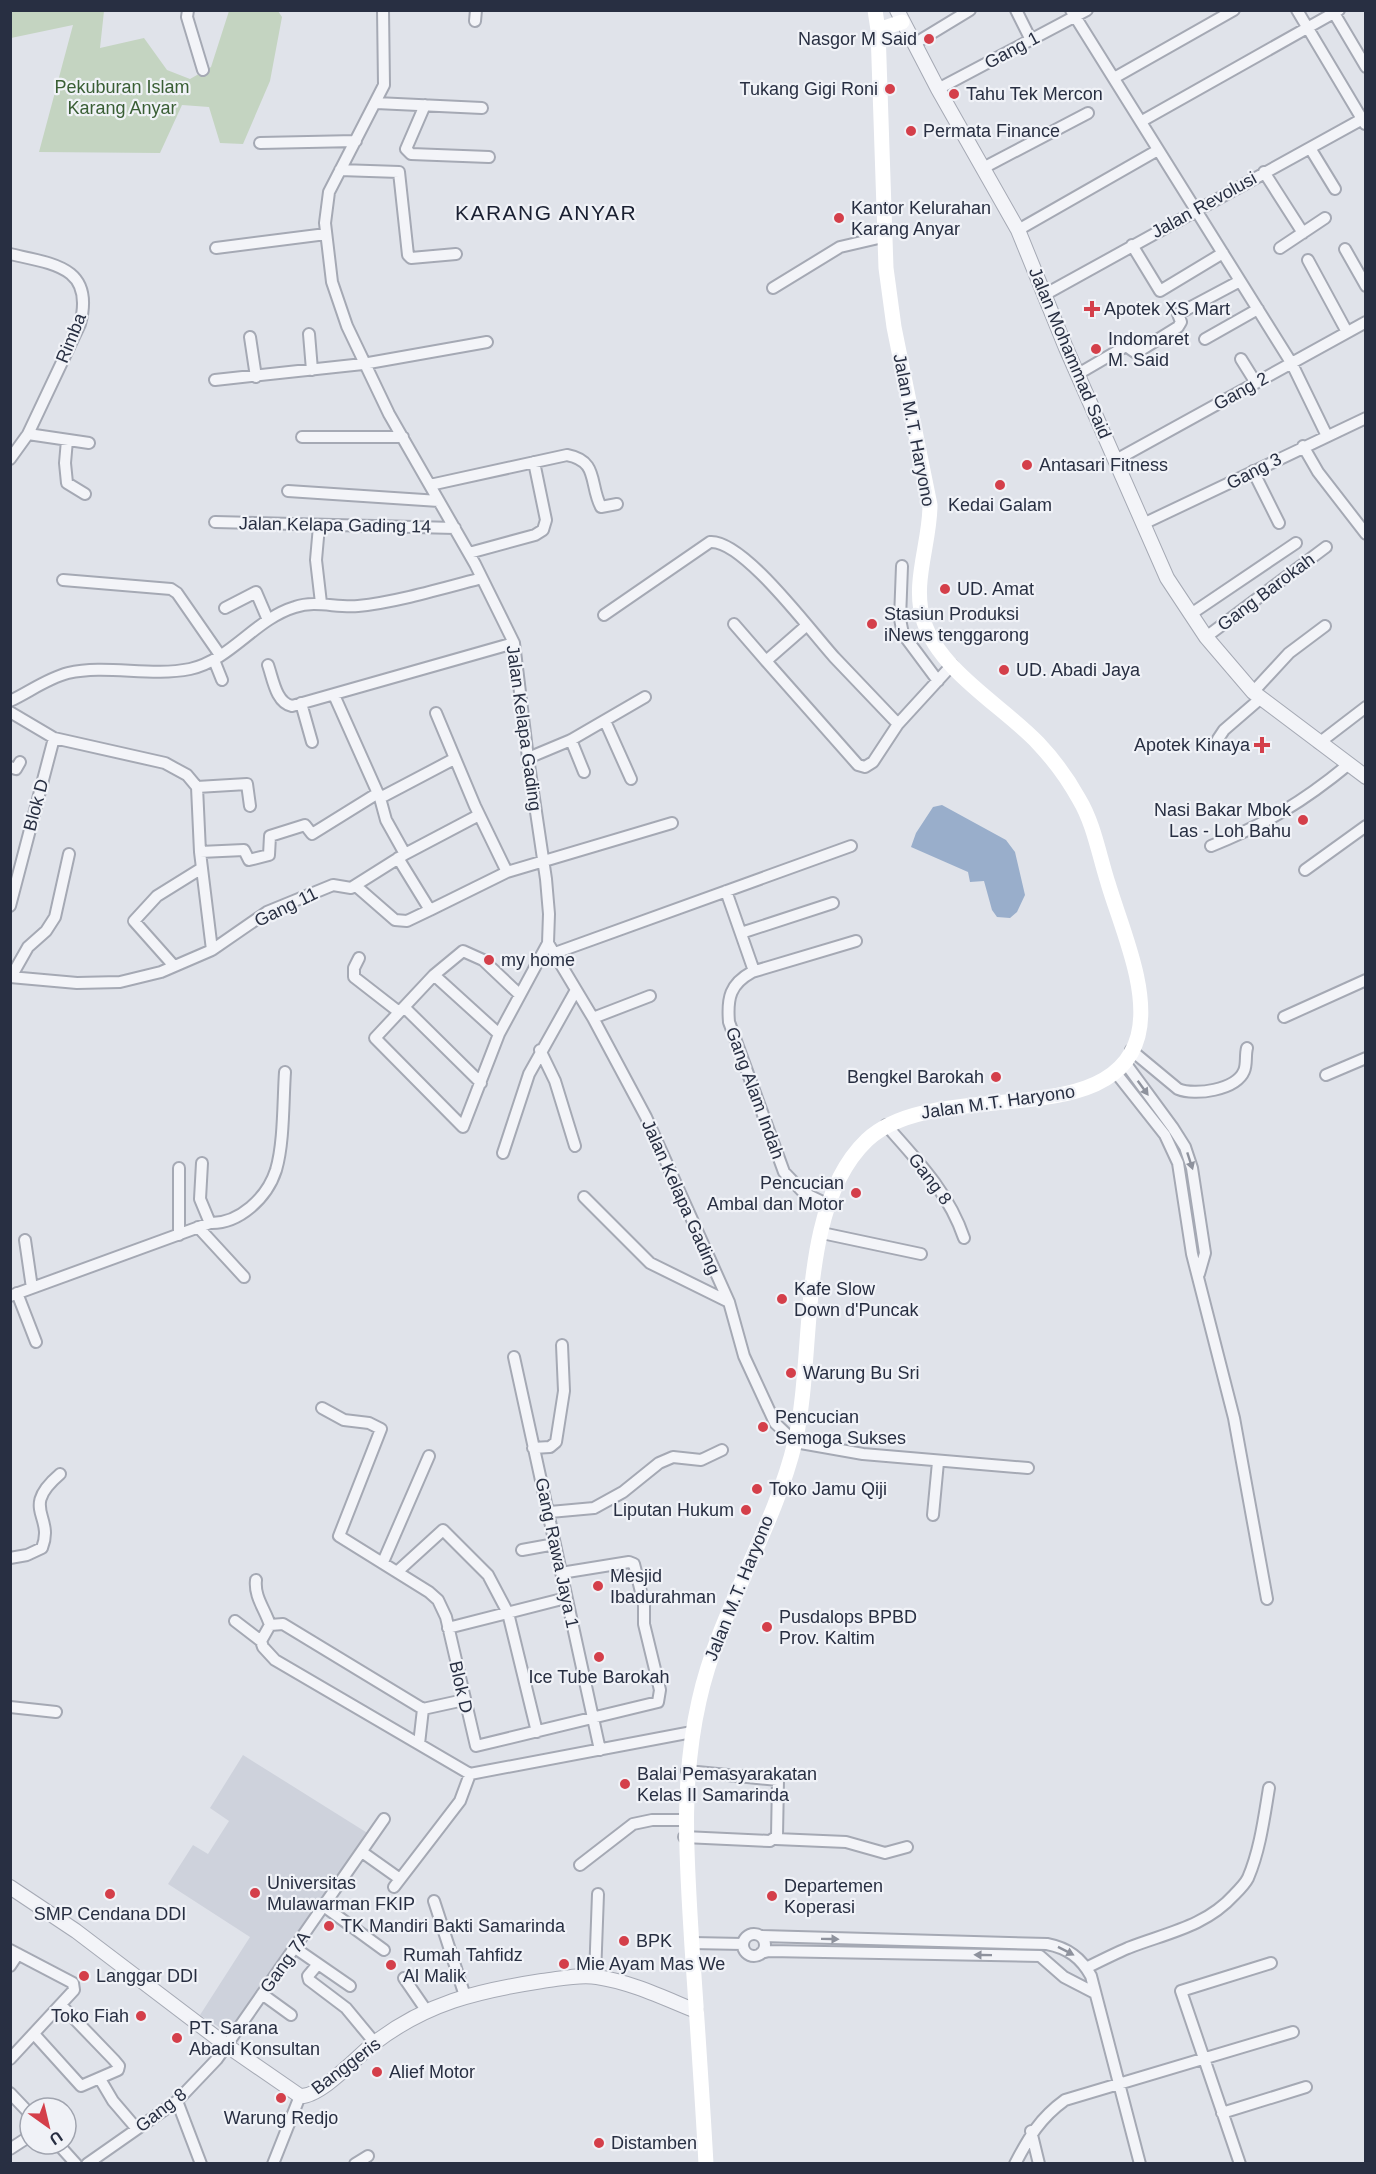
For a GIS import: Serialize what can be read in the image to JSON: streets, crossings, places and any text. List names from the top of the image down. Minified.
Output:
{"streets":{"main road":["Jalan M.T. Haryono"],"street":["Gang 1","Jalan Revolusi","Rimba","Jalan Mohammad Said","Gang 2","Gang 3","Jalan Kelapa Gading 14","Gang Barokah","Jalan Kelapa Gading","Blok D","Gang 11","Gang Alam Indah","Gang 8","Gang Rawa Jaya 1","Gang 7A","Banggeris"]},"crossings":[["Gang 1","Jalan Mohammad Said"],["Jalan Revolusi","Jalan Mohammad Said"],["Jalan Mohammad Said","Gang 2"],["Jalan Mohammad Said","Gang 3"],["Jalan Mohammad Said","Gang Barokah"],["Jalan M.T. Haryono","Jalan Kelapa Gading"],["Jalan M.T. Haryono","Gang Alam Indah"],["Jalan M.T. Haryono","Gang 8"],["Jalan M.T. Haryono","Banggeris"],["Jalan Kelapa Gading 14","Jalan Kelapa Gading"],["Gang 8","Gang 7A"],["Gang 8","Banggeris"],["Gang 7A","Banggeris"]],"districts":["KARANG ANYAR"],"parks":["Pekuburan Islam Karang Anyar"],"places":{"other":["Nasgor M Said","Tukang Gigi Roni","Tahu Tek Mercon","Permata Finance","Kantor Kelurahan Karang Anyar","Indomaret M. Said","Antasari Fitness","Kedai Galam","UD. Amat","Stasiun Produksi iNews tenggarong","UD. Abadi Jaya","Nasi Bakar Mbok Las - Loh Bahu","my home","Bengkel Barokah","Pencucian Ambal dan Motor","Kafe Slow Down d'Puncak","Warung Bu Sri","Pencucian Semoga Sukses","Toko Jamu Qiji","Liputan Hukum","Mesjid Ibadurahman","Pusdalops BPBD Prov. Kaltim","Ice Tube Barokah","Balai Pemasyarakatan Kelas II Samarinda","Universitas Mulawarman FKIP","SMP Cendana DDI","Departemen Koperasi","TK Mandiri Bakti Samarinda","BPK","Mie Ayam Mas We","Rumah Tahfidz Al Malik","Langgar DDI","Toko Fiah","PT. Sarana Abadi Konsultan","Alief Motor","Warung Redjo","Distamben"],"health":["Apotek XS Mart","Apotek Kinaya"]},"north":"bottom right"}
